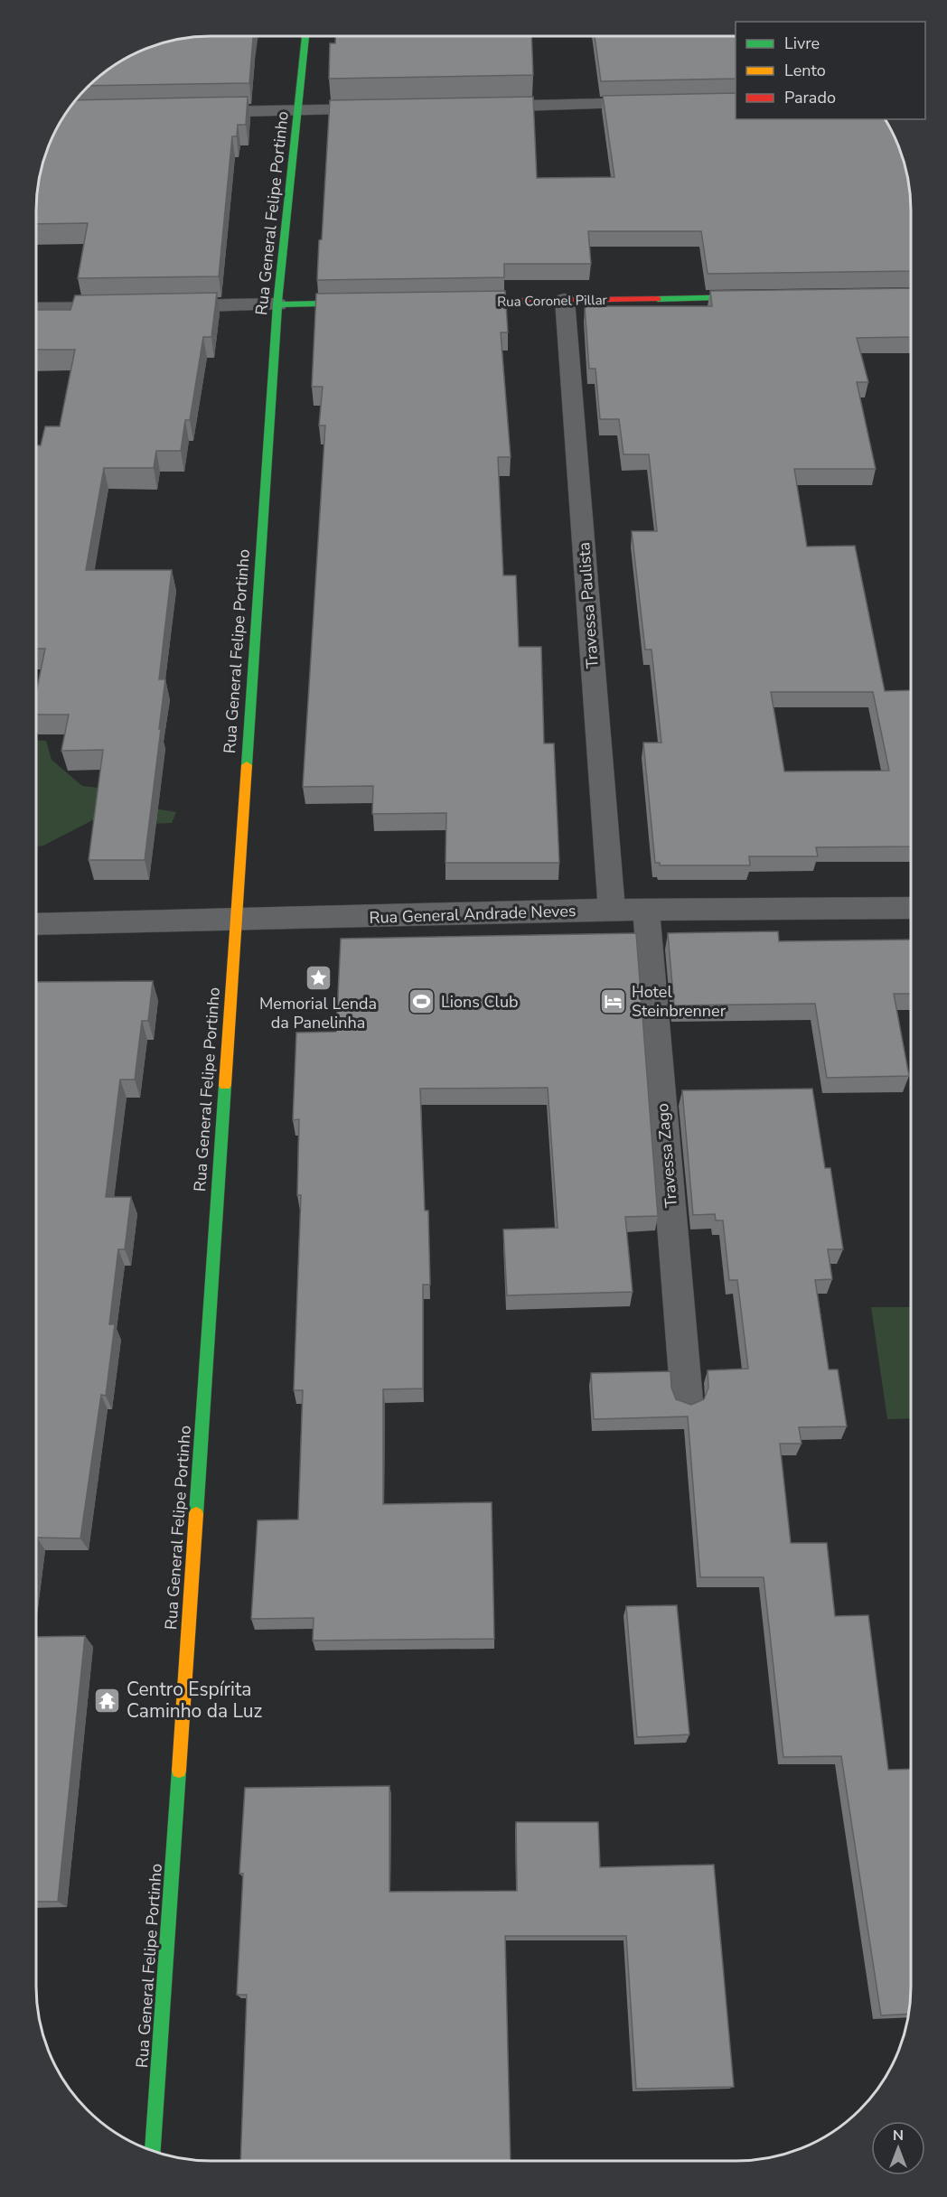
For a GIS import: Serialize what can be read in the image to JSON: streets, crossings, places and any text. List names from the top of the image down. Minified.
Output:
{"streets":{"street":["Rua General Felipe Portinho","Rua Coronel Pillar","Travessa Paulista","Rua General Andrade Neves","Travessa Zago"]},"crossings":[["Rua General Felipe Portinho","Rua General Andrade Neves"],["Rua Coronel Pillar","Travessa Paulista"],["Travessa Paulista","Rua General Andrade Neves"],["Rua General Andrade Neves","Travessa Zago"]],"places":{"place":["Memorial Lenda da Panelinha"],"hotel":["Hotel Steinbrenner"],"sports":["Lions Club"],"temple":["Centro Espírita Caminho da Luz"]},"legend":["Livre","Lento","Parado"],"north":"top"}
